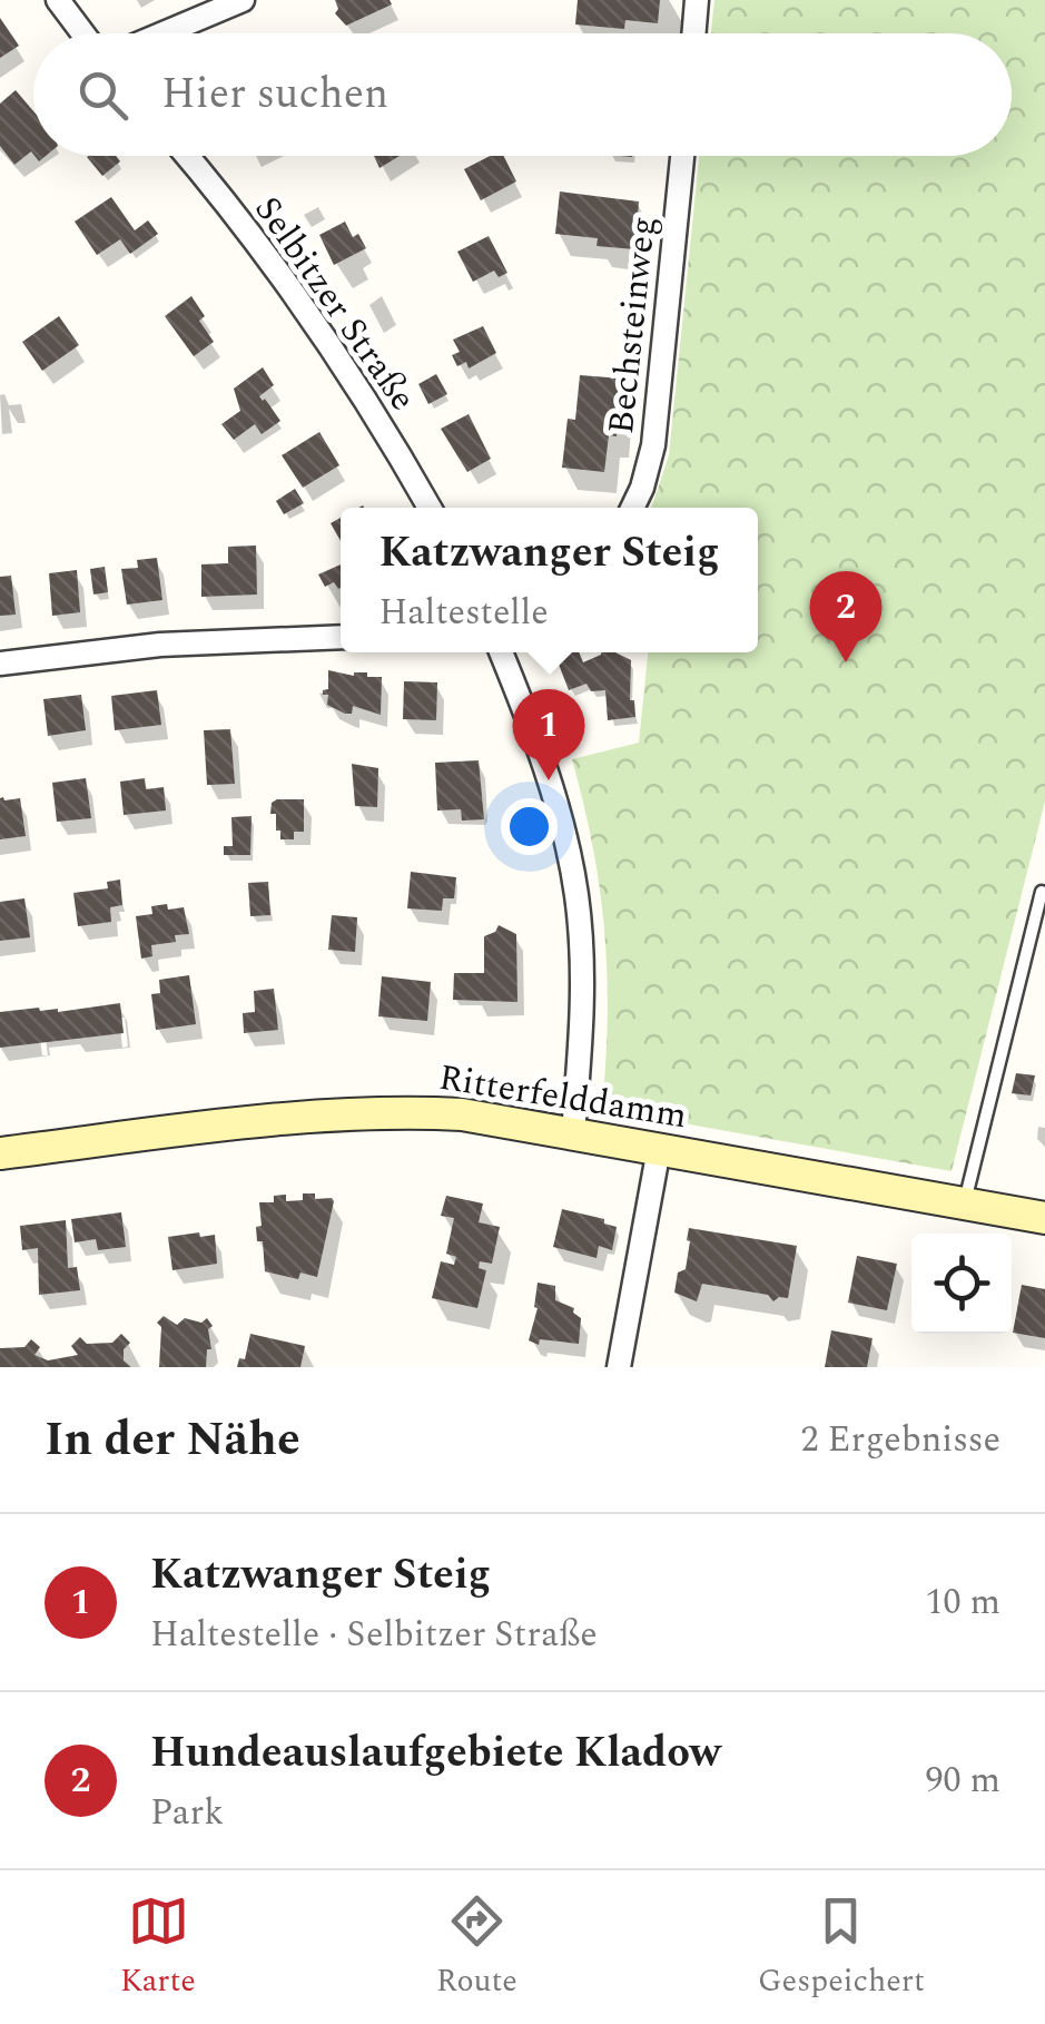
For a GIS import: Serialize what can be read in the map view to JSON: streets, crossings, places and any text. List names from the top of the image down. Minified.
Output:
{"streets":{"main road":["Ritterfelddamm"],"street":["Selbitzer Straße","Bechsteinweg"]},"page":{"search":"Hier suchen","popup":["Katzwanger Steig","Haltestelle"],"pins":["2","1"],"heading":["In der Nähe","2 Ergebnisse"],"list":[{"mark":"1","name":"Katzwanger Steig","note":"Haltestelle · Selbitzer Straße","value":"10 m"},{"mark":"2","name":"Hundeauslaufgebiete Kladow","note":"Park","value":"90 m"}],"nav":["Karte","Route","Gespeichert"]}}
